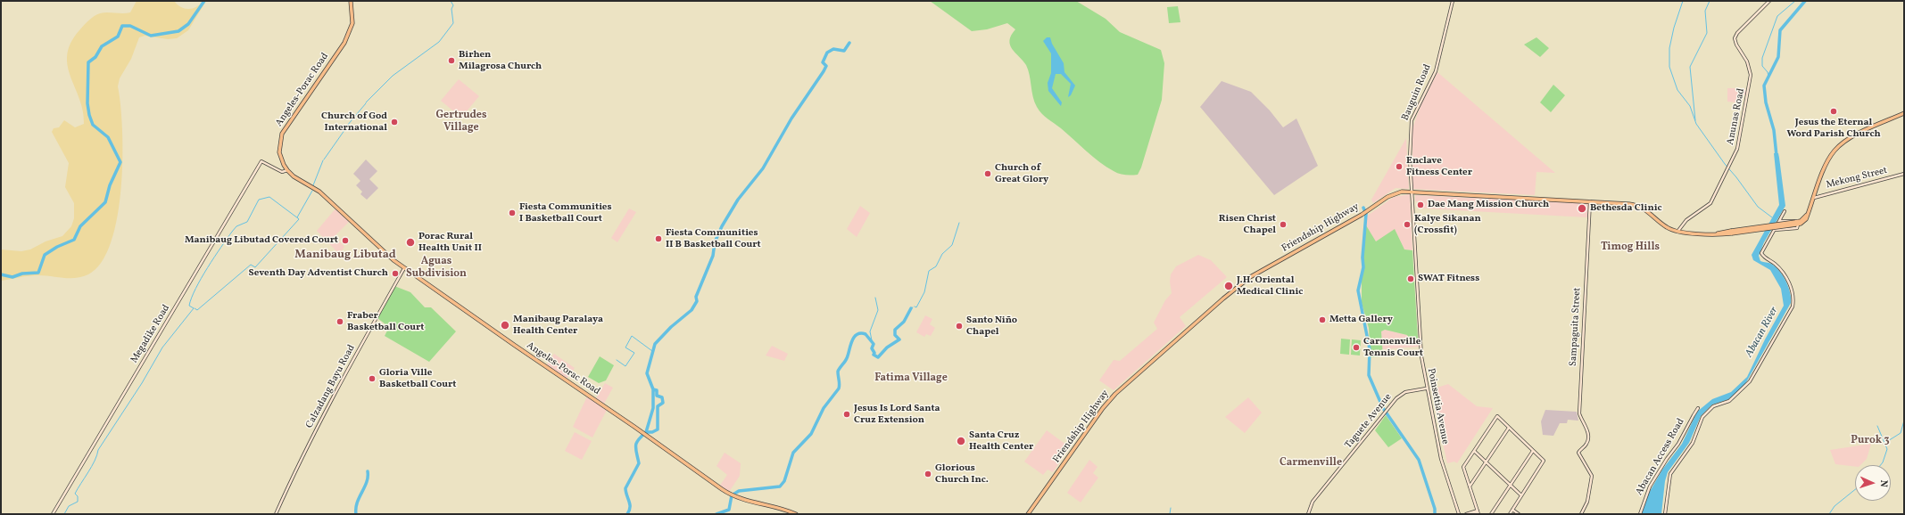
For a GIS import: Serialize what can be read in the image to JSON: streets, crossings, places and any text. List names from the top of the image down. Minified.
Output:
{"streets":{"main road":["Angeles-Porac Road","Friendship Highway"],"street":["Bauguin Road","Anunas Road","Mekong Street","Sampaguita Street","Megadike Road","Calzadang Bayu Road","Poinsettia Avenue","Taguete Avenue","Abacan Access Road"]},"crossings":[["Angeles-Porac Road","Megadike Road"],["Angeles-Porac Road","Calzadang Bayu Road"],["Bauguin Road","Friendship Highway"],["Bauguin Road","Poinsettia Avenue"],["Anunas Road","Friendship Highway"],["Friendship Highway","Sampaguita Street"],["Friendship Highway","Poinsettia Avenue"],["Poinsettia Avenue","Taguete Avenue"]],"districts":["Gertrudes Village","Timog Hills","Manibaug Libutad","Aguas Subdivision","Fatima Village","Purok 3","Carmenville"],"water":["Abacan River"],"places":["Birhen Milagrosa Church","Jesus the Eternal Word Parish Church","Church of God International","Enclave Fitness Center","Church of Great Glory","Dae Mang Mission Church","Bethesda Clinic","Fiesta Communities I Basketball Court","Risen Christ Chapel","Kalye Sikanan (Crossfit)","Fiesta Communities II B Basketball Court","Manibaug Libutad Covered Court","Porac Rural Health Unit II","Seventh Day Adventist Church","SWAT Fitness","J.H. Oriental Medical Clinic","Metta Gallery","Fraber Basketball Court","Manibaug Paralaya Health Center","Santo Niño Chapel","Carmenville Tennis Court","Gloria Ville Basketball Court","Jesus Is Lord Santa Cruz Extension","Santa Cruz Health Center","Glorious Church Inc."],"north":"right"}
